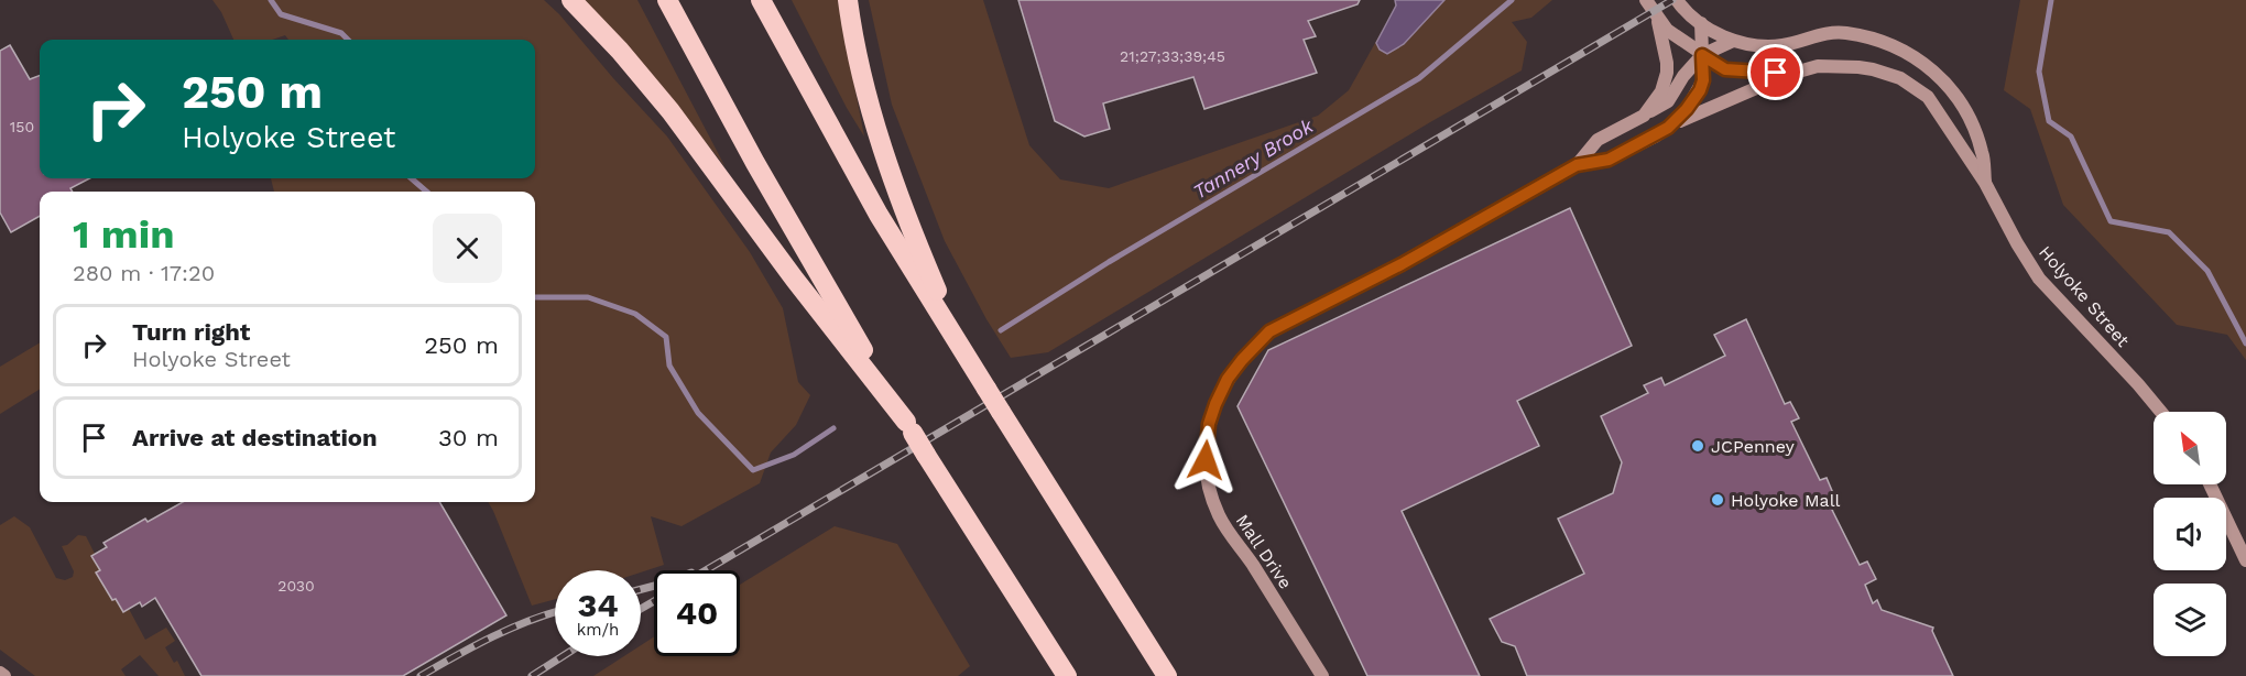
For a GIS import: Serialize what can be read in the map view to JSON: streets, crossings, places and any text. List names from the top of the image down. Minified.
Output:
{"streets":{"street":["Holyoke Street","Mall Drive"]},"crossings":[["Holyoke Street","Mall Drive"]],"water":["Tannery Brook"],"places":["JCPenney","Holyoke Mall"],"house_numbers":["21;27;33;39;45","150","2030"],"north":"top left","page":{"turn":["250 m","Holyoke Street"],"heading":["1 min","280 m · 17:20"],"list":[{"name":"Turn right","note":"Holyoke Street","value":"250 m"},{"name":"Arrive at destination","value":"30 m"}],"speed":"34 km/h","limit":"40"}}
